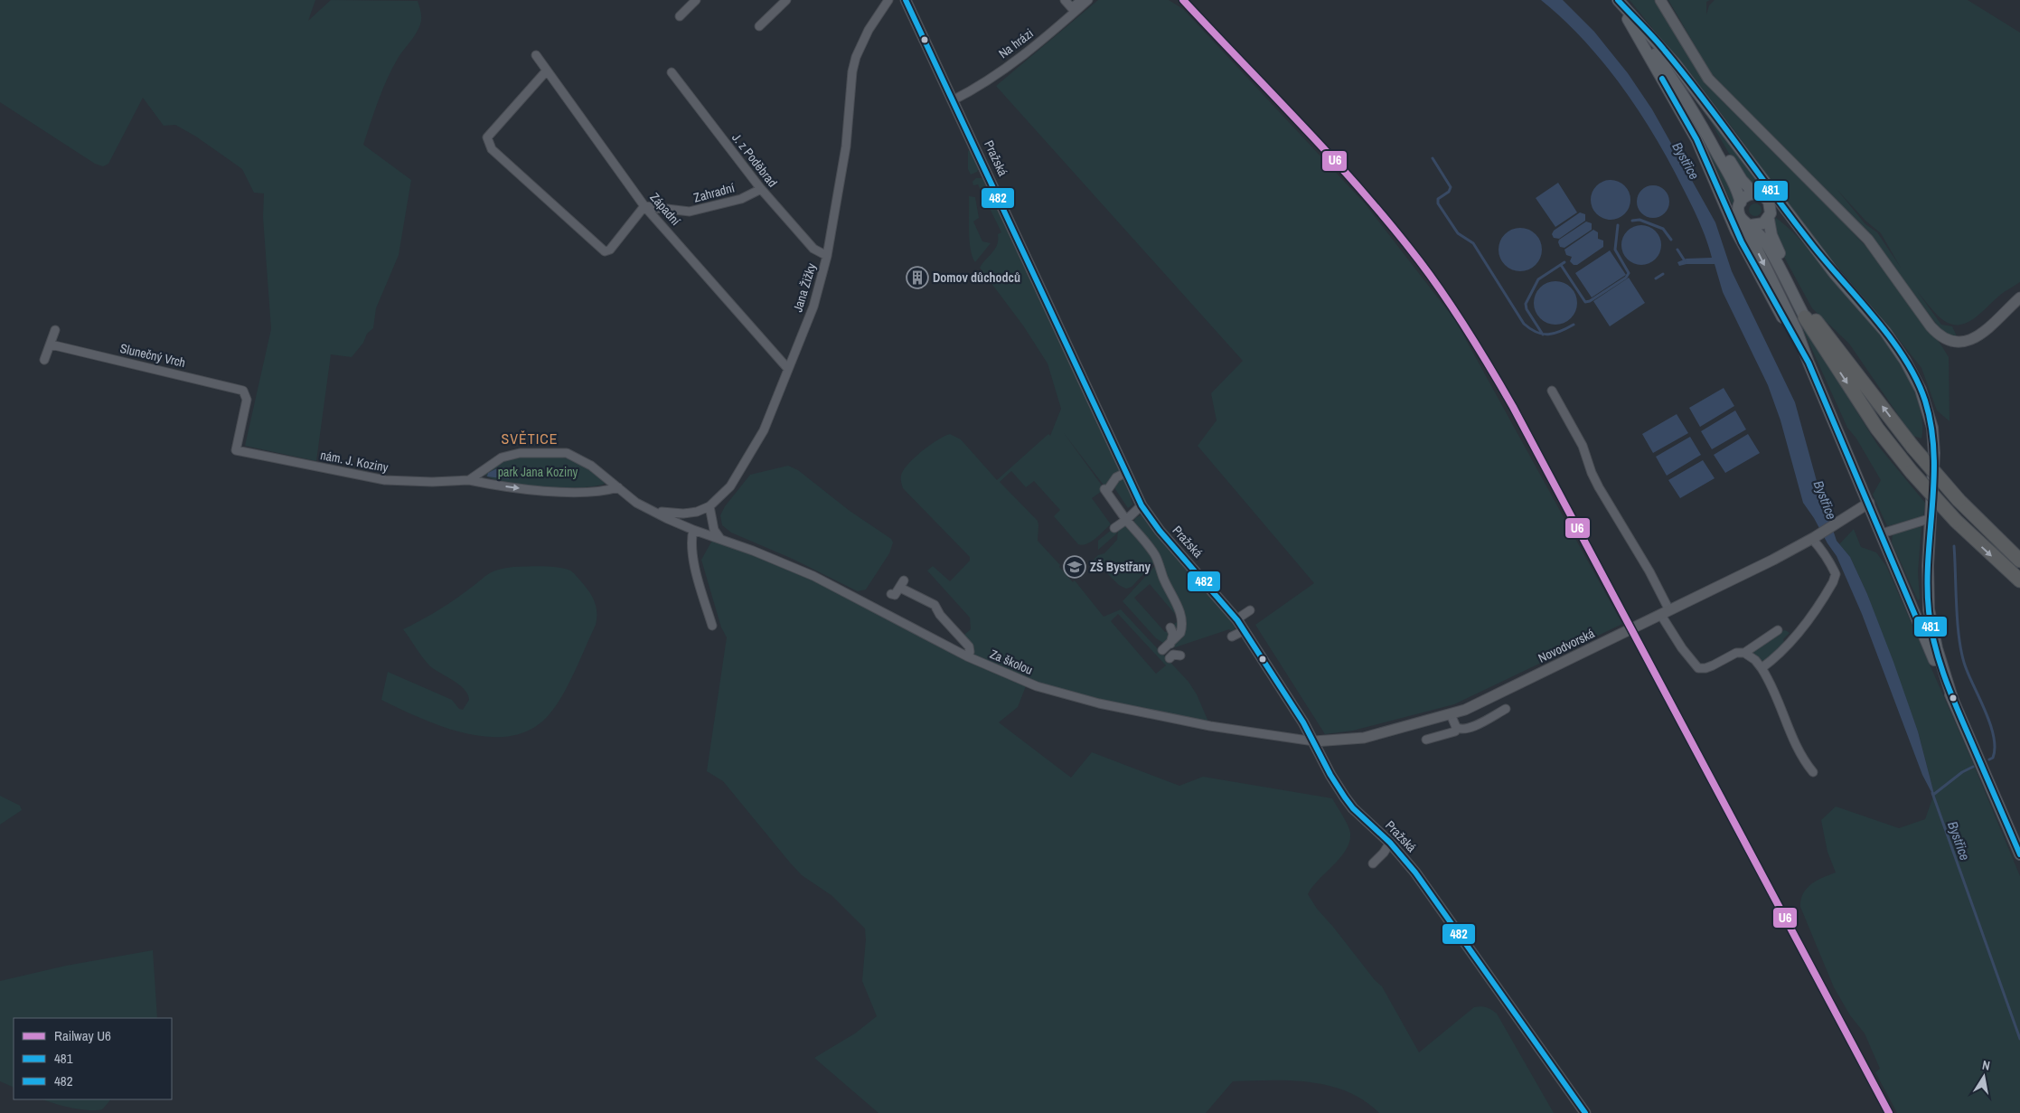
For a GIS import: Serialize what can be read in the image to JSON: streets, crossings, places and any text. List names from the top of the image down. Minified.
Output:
{"streets":{"street":["Na hrázi","Pražská","J. z Poděbrad","Zahradní","Západní","Jana Žižky","Slunečný Vrch","nám. J. Koziny","Novodvorská","Za školou"]},"crossings":[["Na hrázi","Pražská"],["Pražská","Novodvorská"],["Pražská","Za školou"],["J. z Poděbrad","Zahradní"],["J. z Poděbrad","Jana Žižky"],["Zahradní","Západní"],["Západní","Jana Žižky"],["Jana Žižky","Za školou"],["Slunečný Vrch","nám. J. Koziny"],["Novodvorská","Za školou"]],"one_way":["nám. J. Koziny"],"districts":["SVĚTICE"],"water":["Bystřice"],"parks":["park Jana Koziny"],"places":{"building":["Domov důchodců"],"school or university":["ZŠ Bystřany"]},"lines":["rail line U6","transit line 481","transit line 482"],"legend":["Railway U6","481","482"],"north":"top"}
